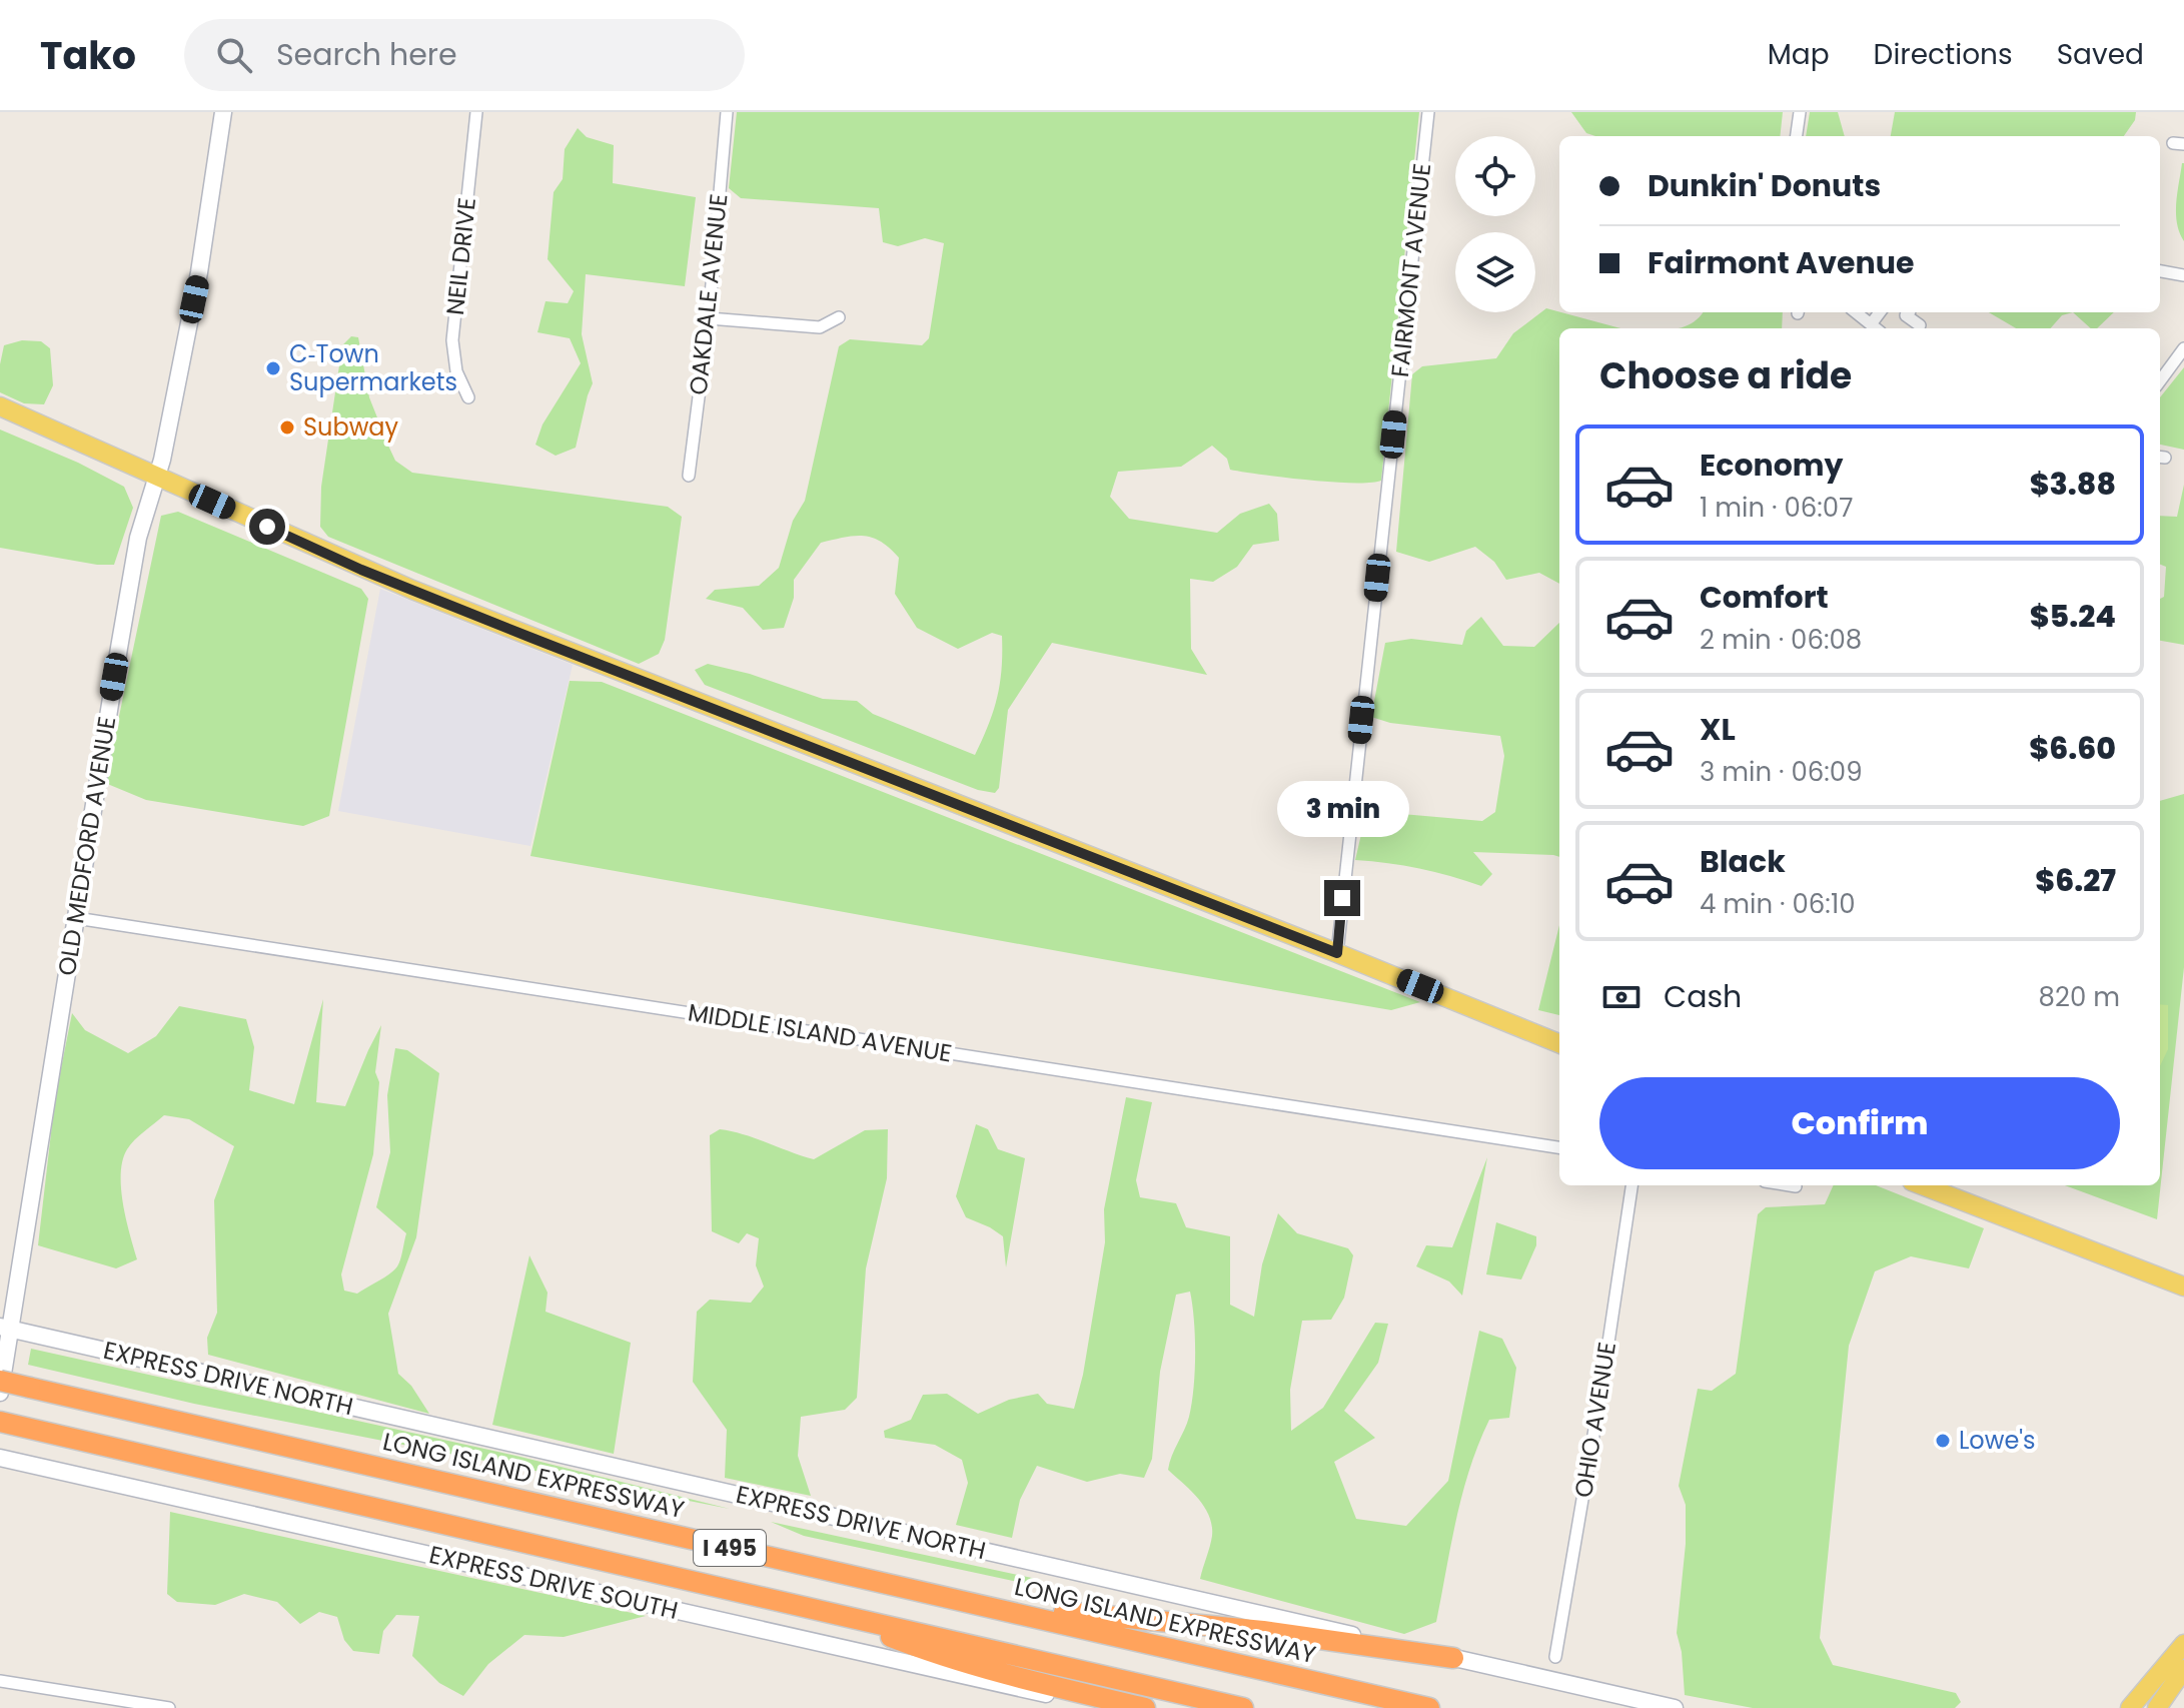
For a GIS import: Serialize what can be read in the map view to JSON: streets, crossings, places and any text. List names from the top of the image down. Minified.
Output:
{"streets":{"highway":["LONG ISLAND EXPRESSWAY","I 495"],"main road":["OLD MEDFORD AVENUE","EXPRESS DRIVE NORTH","EXPRESS DRIVE SOUTH"],"street":["NEIL DRIVE","FAIRMONT AVENUE","OAKDALE AVENUE","MIDDLE ISLAND AVENUE","OHIO AVENUE"]},"crossings":[["OLD MEDFORD AVENUE","MIDDLE ISLAND AVENUE"],["OLD MEDFORD AVENUE","EXPRESS DRIVE NORTH"]],"places":["C‑Town Supermarkets","Subway","Lowe's"],"page":{"header":"Tako","search":"Search here","nav":["Map","Directions","Saved"],"banner":["Dunkin' Donuts","Fairmont Avenue"],"heading":"Choose a ride","list":[{"name":"Economy","note":"1 min · 06:07","value":"$3.88"},{"name":"Comfort","note":"2 min · 06:08","value":"$5.24"},{"name":"XL","note":"3 min · 06:09","value":"$6.60"},{"name":"Black","note":"4 min · 06:10","value":"$6.27"}],"bubble":"3 min","pay":["Cash","820 m"],"buttons":"Confirm"}}
